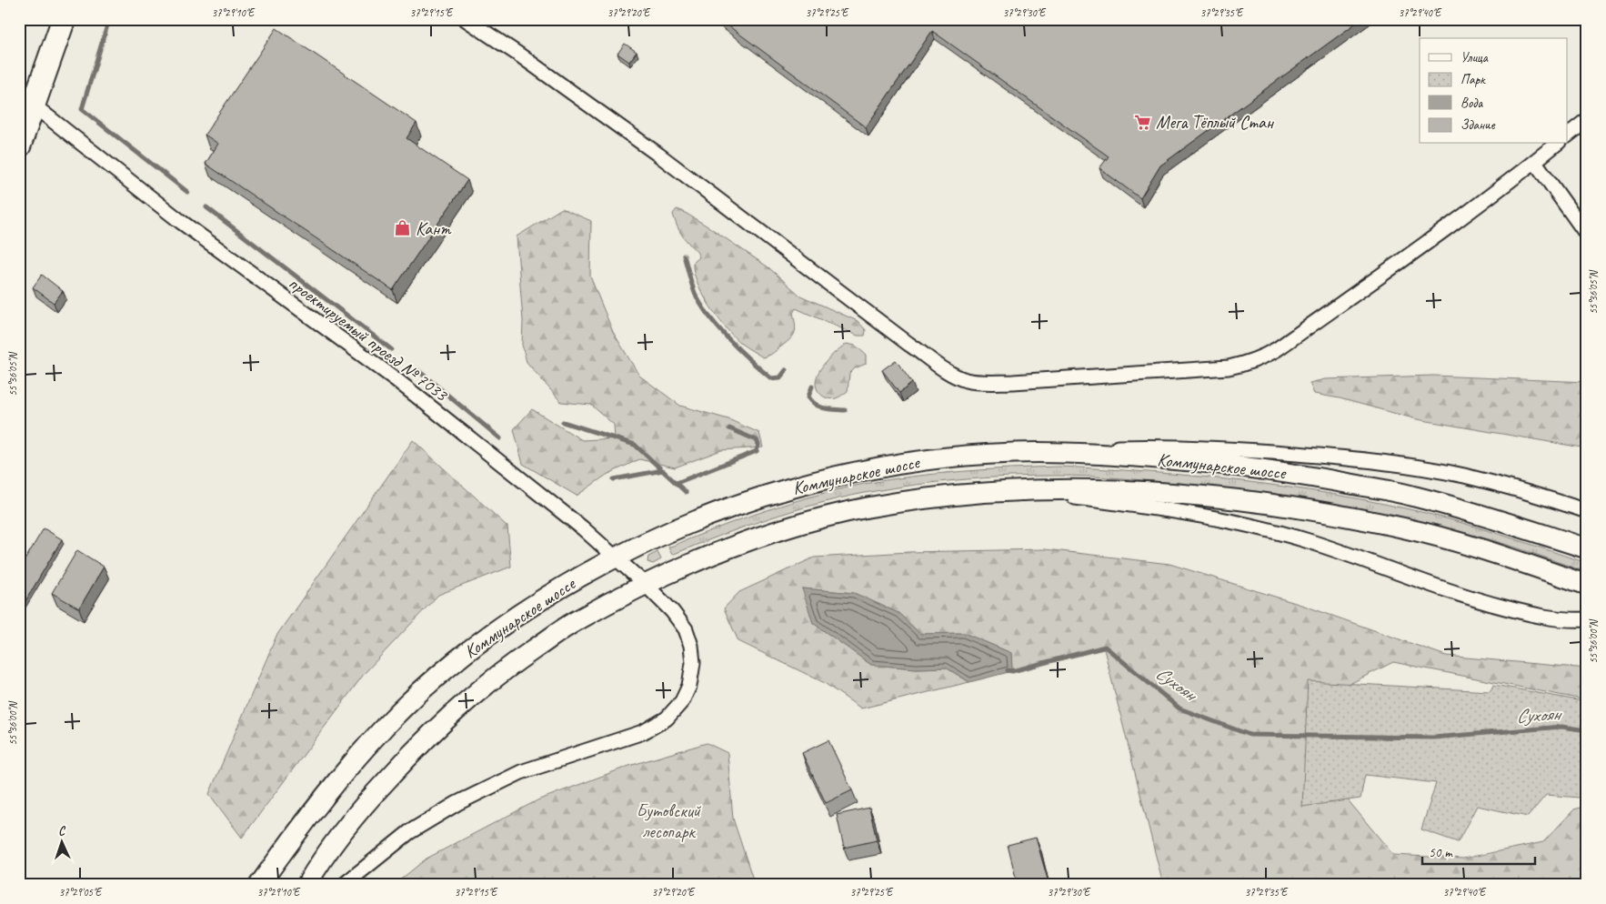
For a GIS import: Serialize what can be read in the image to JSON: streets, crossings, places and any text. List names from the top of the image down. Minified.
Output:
{"streets":{"main road":["Коммунарское шоссе"],"street":["проектируемый проезд № 7033"]},"crossings":[["проектируемый проезд № 7033","Коммунарское шоссе"]],"water":["Сухоян"],"parks":["Бутовский лесопарк"],"places":{"supermarket":["Мега Тёплый Cтан"],"shop":["Кант"]},"legend":["Улица","Парк","Вода","Здание"],"scale_bar":"50 m","north":"top","coordinates":["37°29'10\"E","37°29'15\"E","37°29'20\"E","37°29'25\"E","37°29'30\"E","37°29'35\"E","37°29'40\"E","55°36'05\"N","55°36'00\"N","37°29'05\"E"]}
